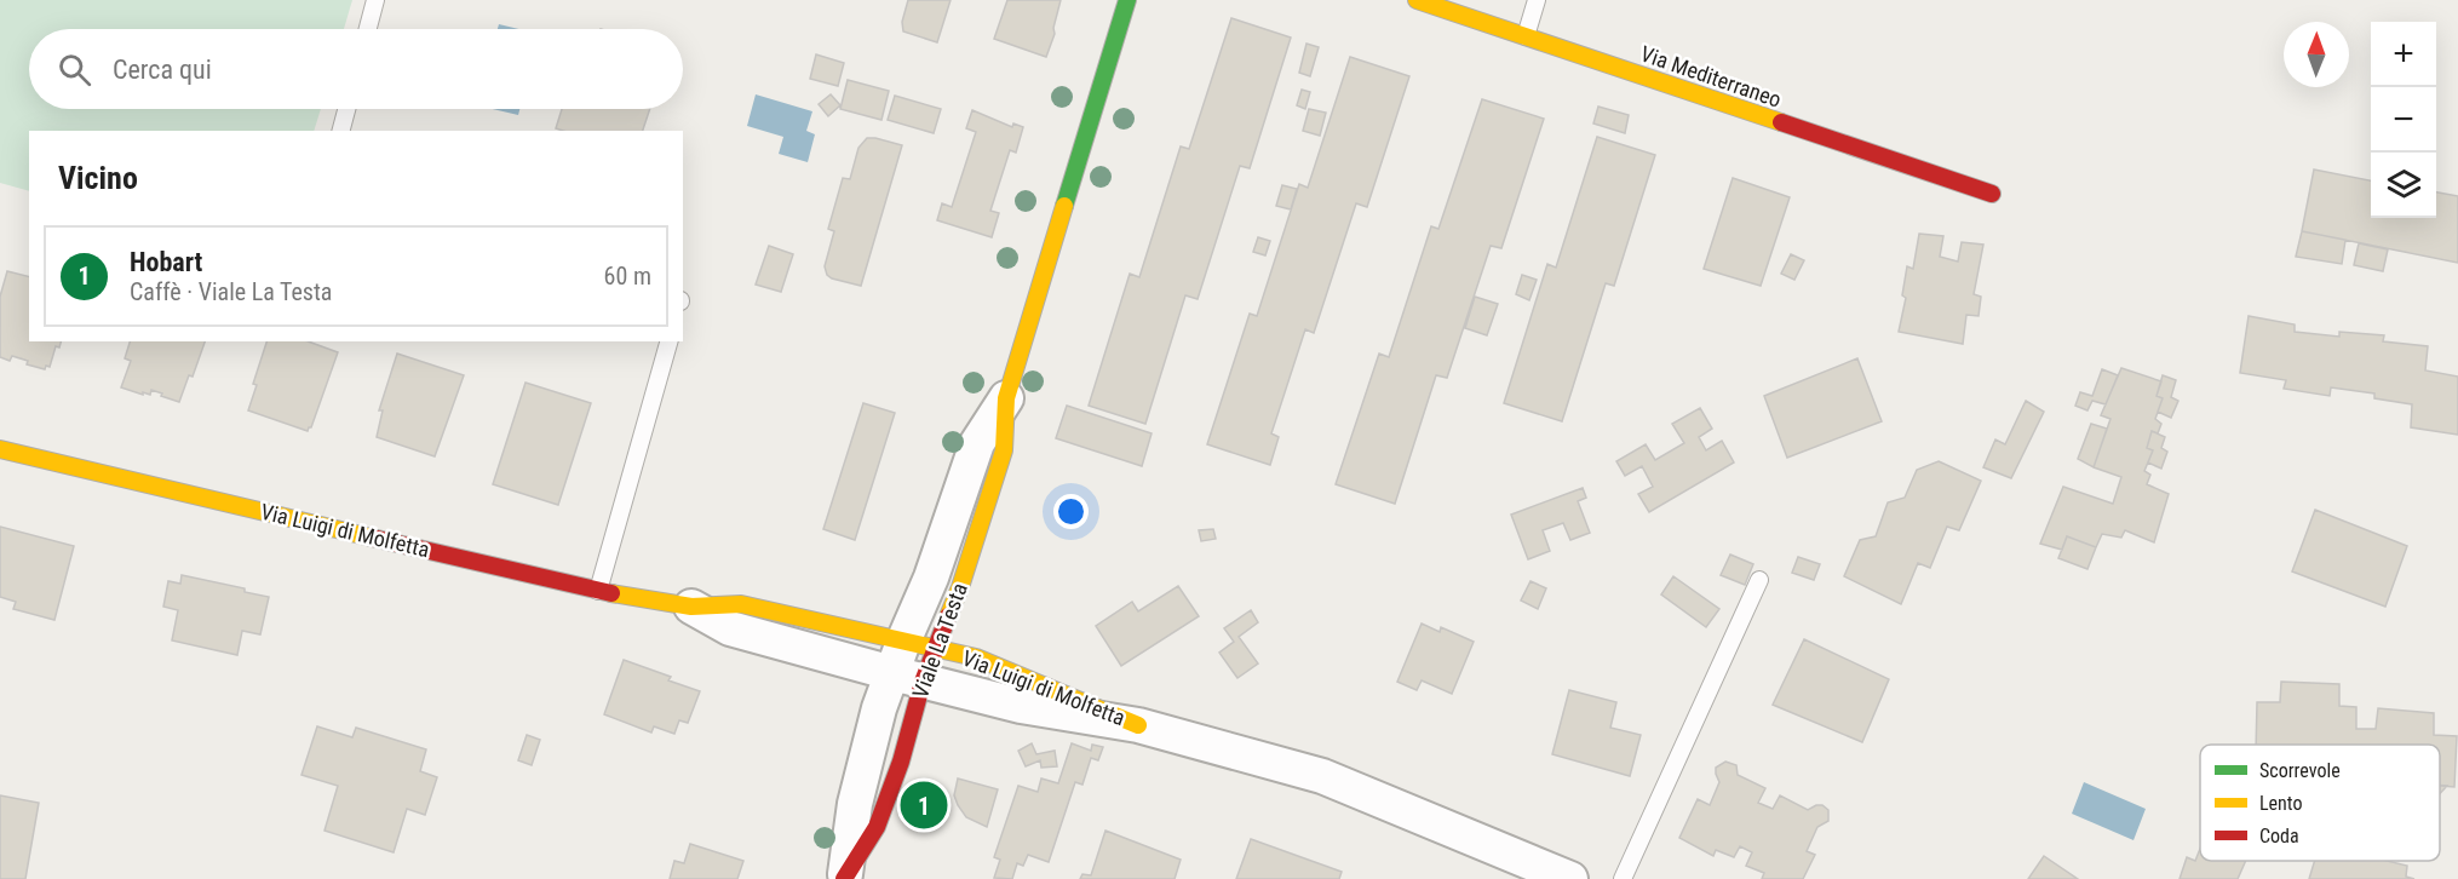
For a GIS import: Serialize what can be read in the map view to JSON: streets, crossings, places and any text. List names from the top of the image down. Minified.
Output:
{"streets":{"street":["Via Mediterraneo","Via Luigi di Molfetta","Viale La Testa"]},"crossings":[["Via Luigi di Molfetta","Viale La Testa"]],"legend":["Scorrevole","Lento","Coda"],"north":"top","page":{"map_buttons":["+","−"],"search":"Cerca qui","heading":"Vicino","list":[{"mark":"1","name":"Hobart","note":"Caffè · Viale La Testa","value":"60 m"}],"pins":"1"}}
